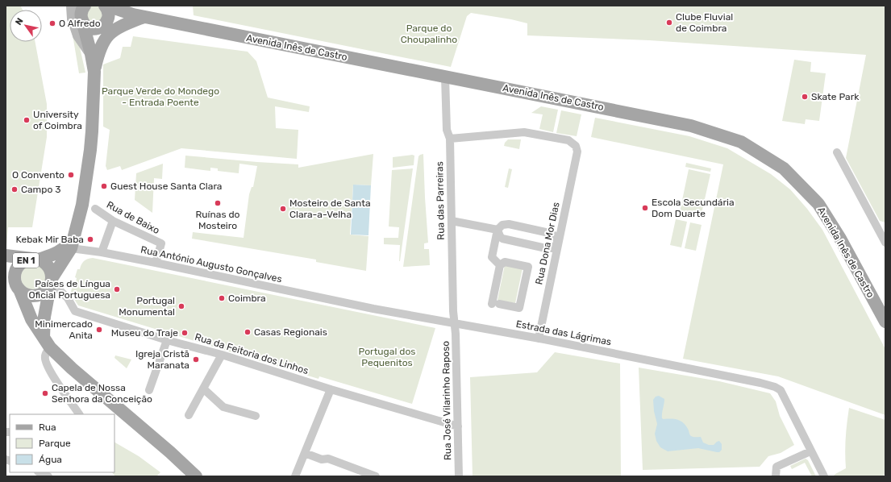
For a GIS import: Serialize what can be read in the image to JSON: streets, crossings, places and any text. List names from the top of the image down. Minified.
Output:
{"streets":{"main road":["Avenida Inês de Castro","EN 1"],"street":["Rua das Parreiras","Rua de Baixo","Rua Dona Mor Dias","Rua António Augusto Gonçalves","Estrada das Lágrimas","Rua da Feitoria dos Linhos","Rua José Vilarinho Raposo"]},"crossings":[["Avenida Inês de Castro","Rua das Parreiras"],["Rua das Parreiras","Rua Dona Mor Dias"],["Rua das Parreiras","Estrada das Lágrimas"],["Rua das Parreiras","Rua José Vilarinho Raposo"],["Rua de Baixo","Rua António Augusto Gonçalves"],["Rua Dona Mor Dias","Estrada das Lágrimas"],["EN 1","Rua da Feitoria dos Linhos"],["Rua António Augusto Gonçalves","Estrada das Lágrimas"],["Estrada das Lágrimas","Rua José Vilarinho Raposo"],["Rua da Feitoria dos Linhos","Rua José Vilarinho Raposo"]],"parks":["Parque do Choupalinho","Parque Verde do Mondego - Entrada Poente","Portugal dos Pequenitos"],"places":["Clube Fluvial de Coimbra","O Alfredo","Skate Park","University of Coimbra","O Convento","Guest House Santa Clara","Campo 3","Ruínas do Mosteiro","Escola Secundária Dom Duarte","Mosteiro de Santa Clara-a-Velha","Kebak Mir Baba","Países de Língua Oficial Portuguesa","Coimbra","Portugal Monumental","Minimercado Anita","Casas Regionais","Museu do Traje","Igreja Cristã Maranata","Capela de Nossa Senhora da Conceição"],"legend":["Rua","Parque","Água"],"north":"top left"}
